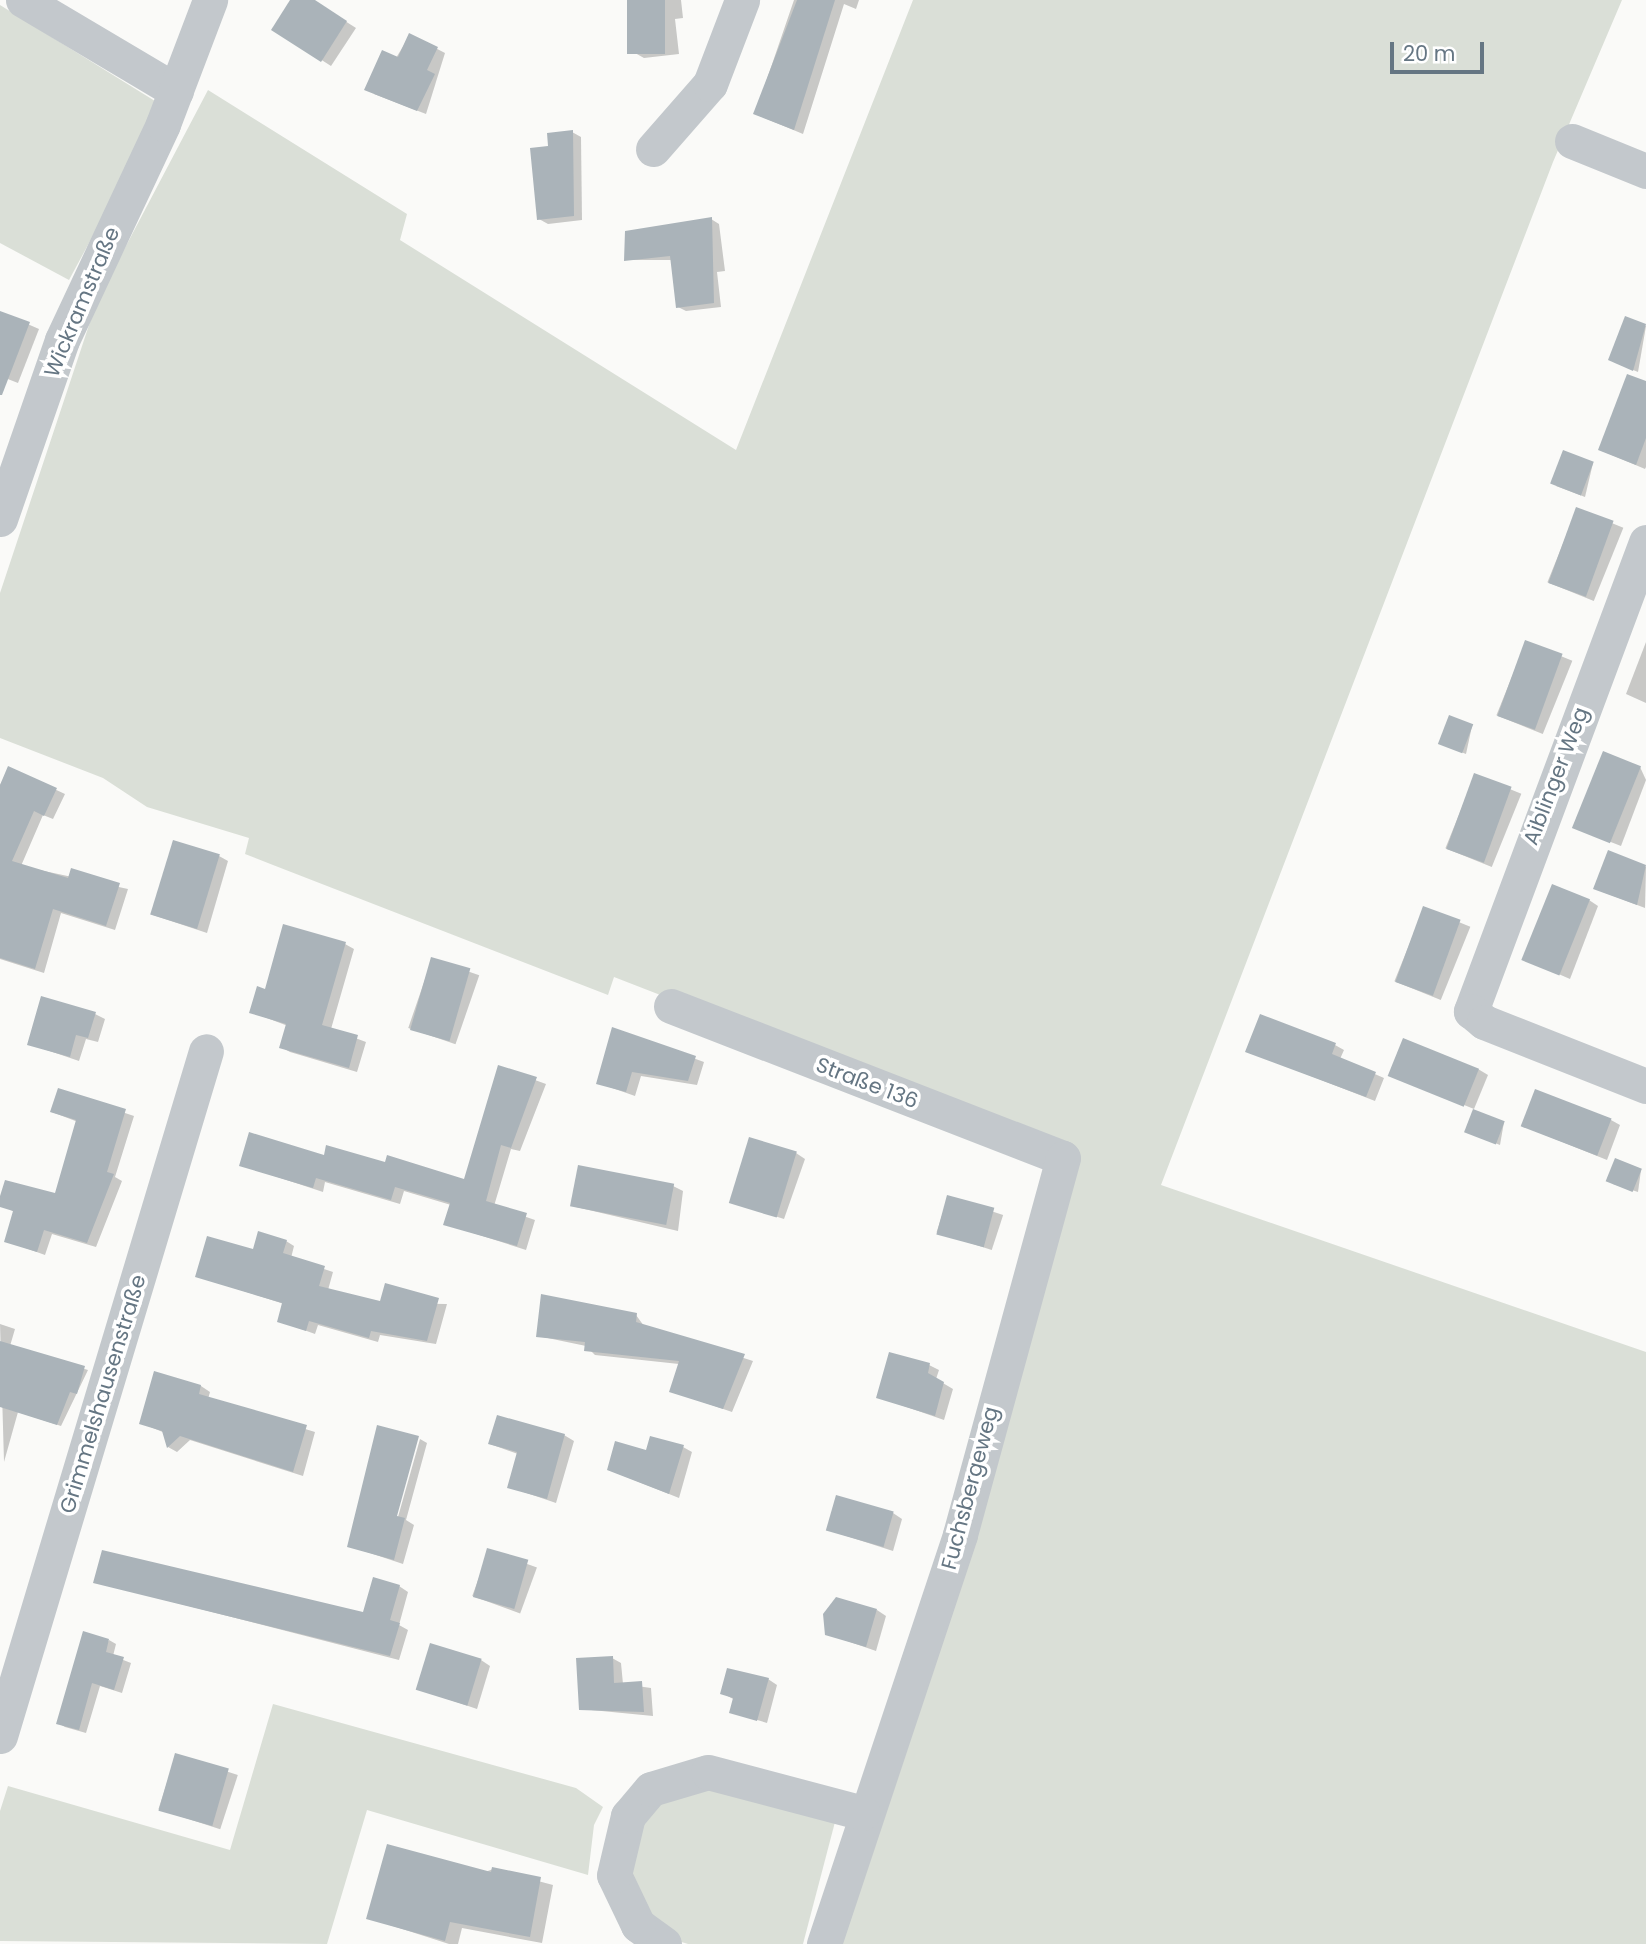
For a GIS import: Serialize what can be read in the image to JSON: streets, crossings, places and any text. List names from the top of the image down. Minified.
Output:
{"streets":{"street":["Wickramstraße","Aiblinger Weg","Straße 136","Grimmelshausenstraße","Fuchsbergeweg"]},"crossings":[["Straße 136","Fuchsbergeweg"]],"scale_bar":"20 m"}
